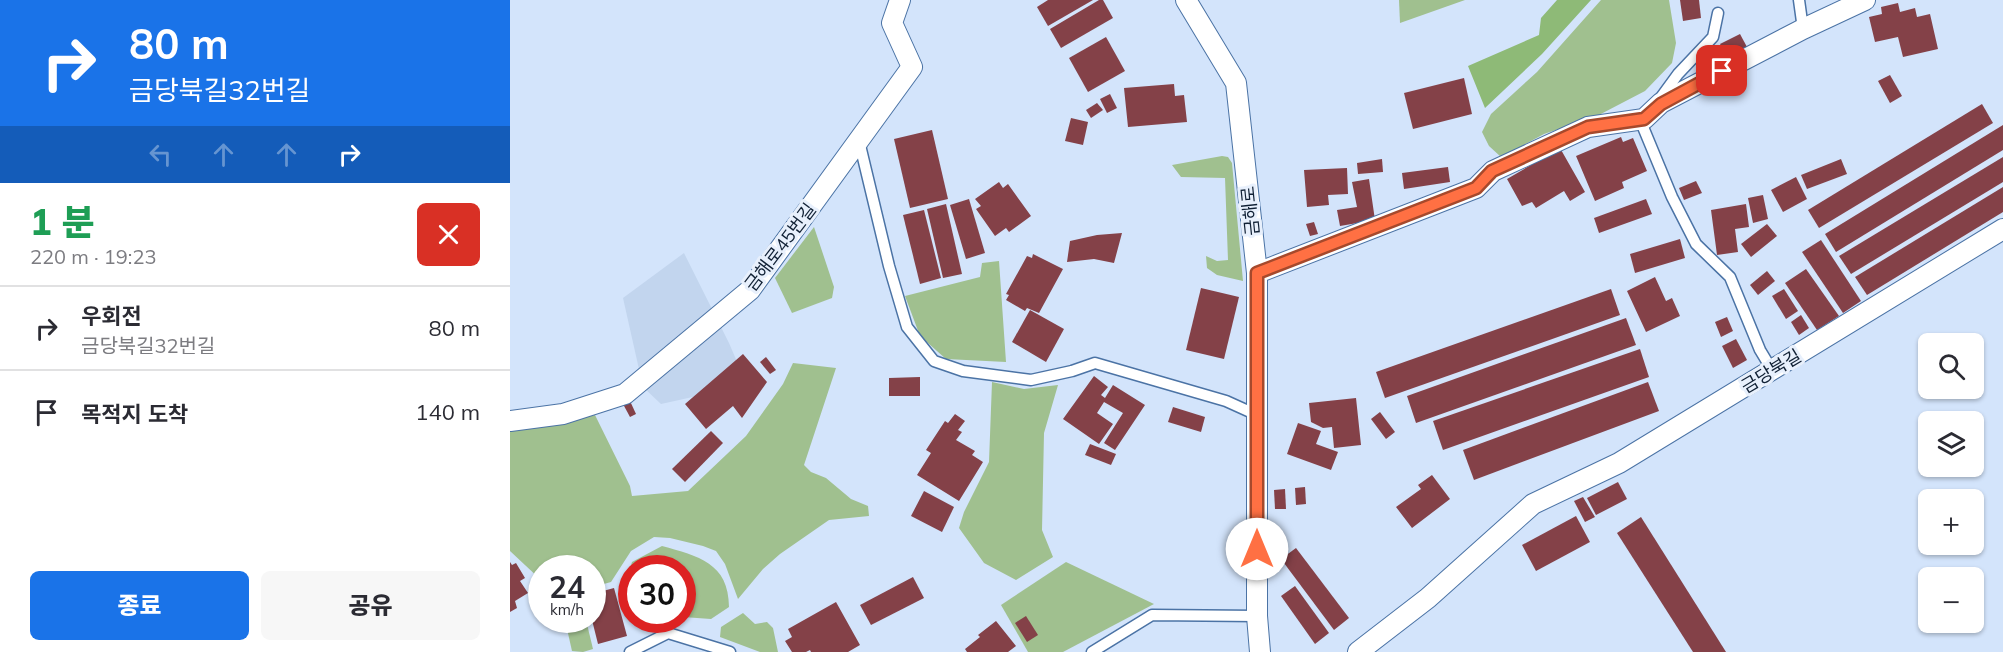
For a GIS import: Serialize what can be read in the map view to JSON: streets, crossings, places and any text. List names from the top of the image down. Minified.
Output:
{"streets":{"street":["금해로","금해로45번길","금당북길"]},"page":{"turn":["80 m","금당북길32번길"],"heading":["1 분","220 m · 19:23"],"list":[{"name":"우회전","note":"금당북길32번길","value":"80 m"},{"name":"목적지 도착","value":"140 m"}],"map_buttons":["+","−"],"speed":"24 km/h","limit":"30","buttons":["종료","공유"]}}
